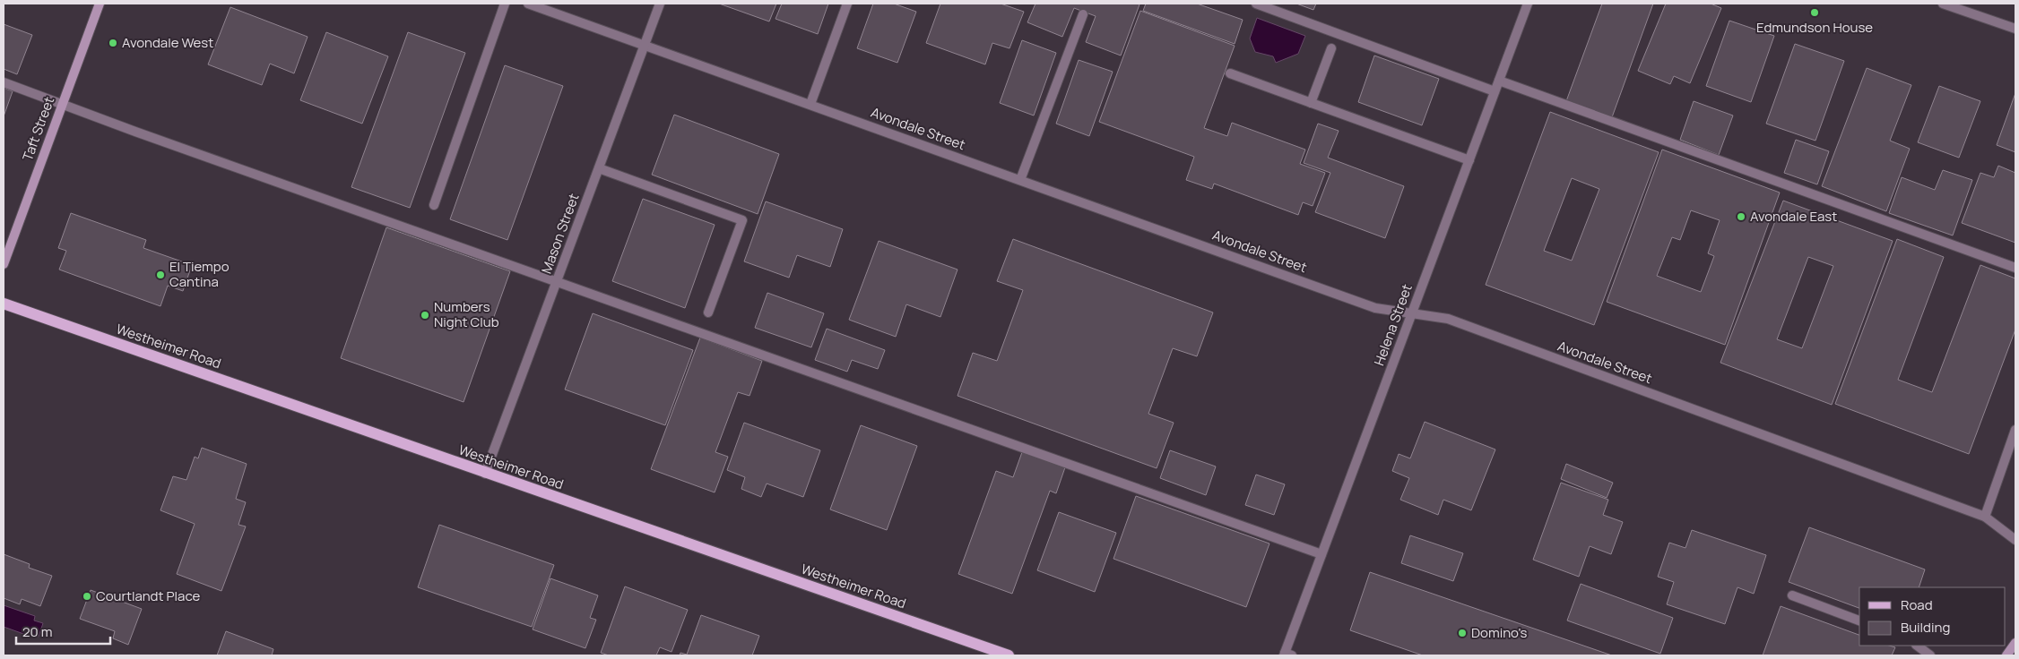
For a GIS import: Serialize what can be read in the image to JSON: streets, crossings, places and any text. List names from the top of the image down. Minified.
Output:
{"streets":{"main road":["Westheimer Road"],"street":["Taft Street","Avondale Street","Mason Street","Helena Street"]},"crossings":[["Avondale Street","Mason Street"],["Avondale Street","Helena Street"],["Mason Street","Westheimer Road"]],"places":["Edmundson House","Avondale West","Avondale East","El Tiempo Cantina","Numbers Night Club","Courtlandt Place","Domino's"],"legend":["Road","Building"],"scale_bar":"20 m"}
